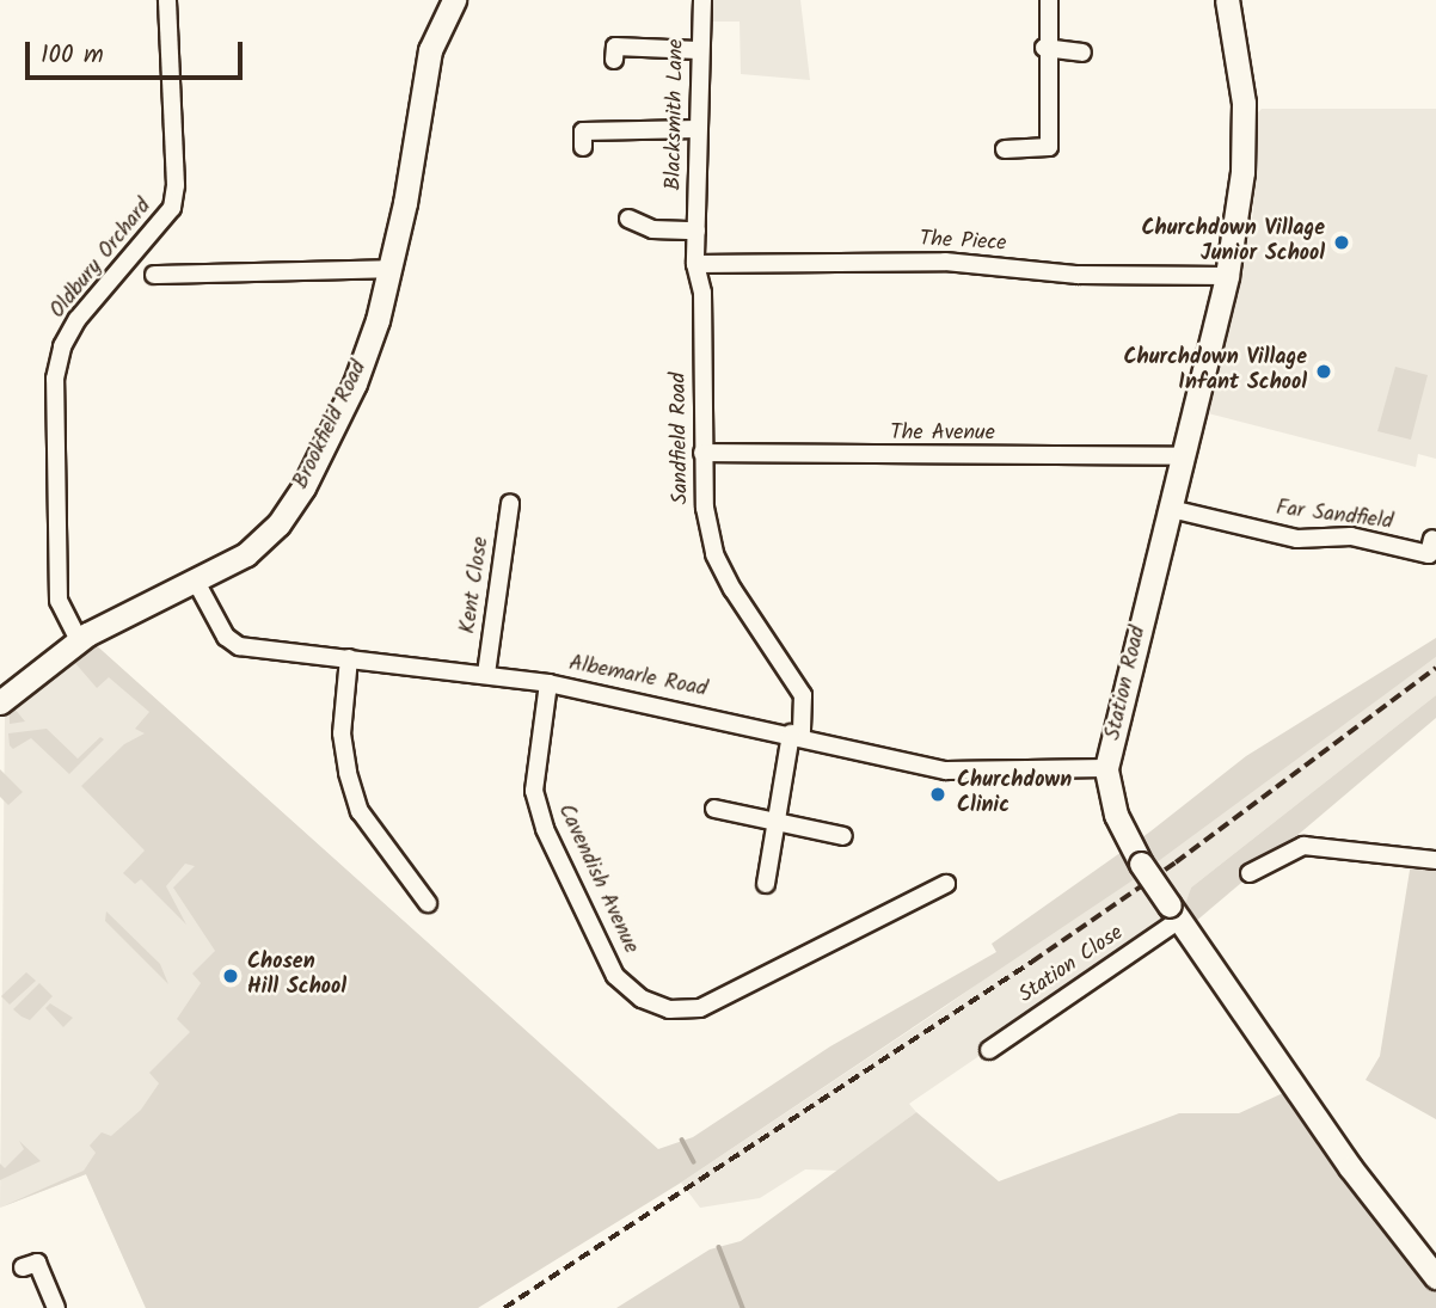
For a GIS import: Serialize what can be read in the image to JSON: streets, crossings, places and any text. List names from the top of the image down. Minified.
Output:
{"streets":{"street":["Blacksmith Lane","The Piece","Oldbury Orchard","Brookfield Road","The Avenue","Sandfield Road","Far Sandfield","Kent Close","Albemarle Road","Station Road","Cavendish Avenue","Station Close"]},"crossings":[["Blacksmith Lane","The Piece"],["Blacksmith Lane","Sandfield Road"],["The Piece","Sandfield Road"],["The Piece","Station Road"],["Oldbury Orchard","Brookfield Road"],["Brookfield Road","Albemarle Road"],["The Avenue","Sandfield Road"],["The Avenue","Station Road"],["Sandfield Road","Albemarle Road"],["Far Sandfield","Station Road"],["Kent Close","Albemarle Road"],["Albemarle Road","Station Road"],["Albemarle Road","Cavendish Avenue"],["Station Road","Station Close"]],"places":["Churchdown Village Junior School","Churchdown Village Infant School","Churchdown Clinic","Chosen Hill School"],"scale_bar":"100 m"}
